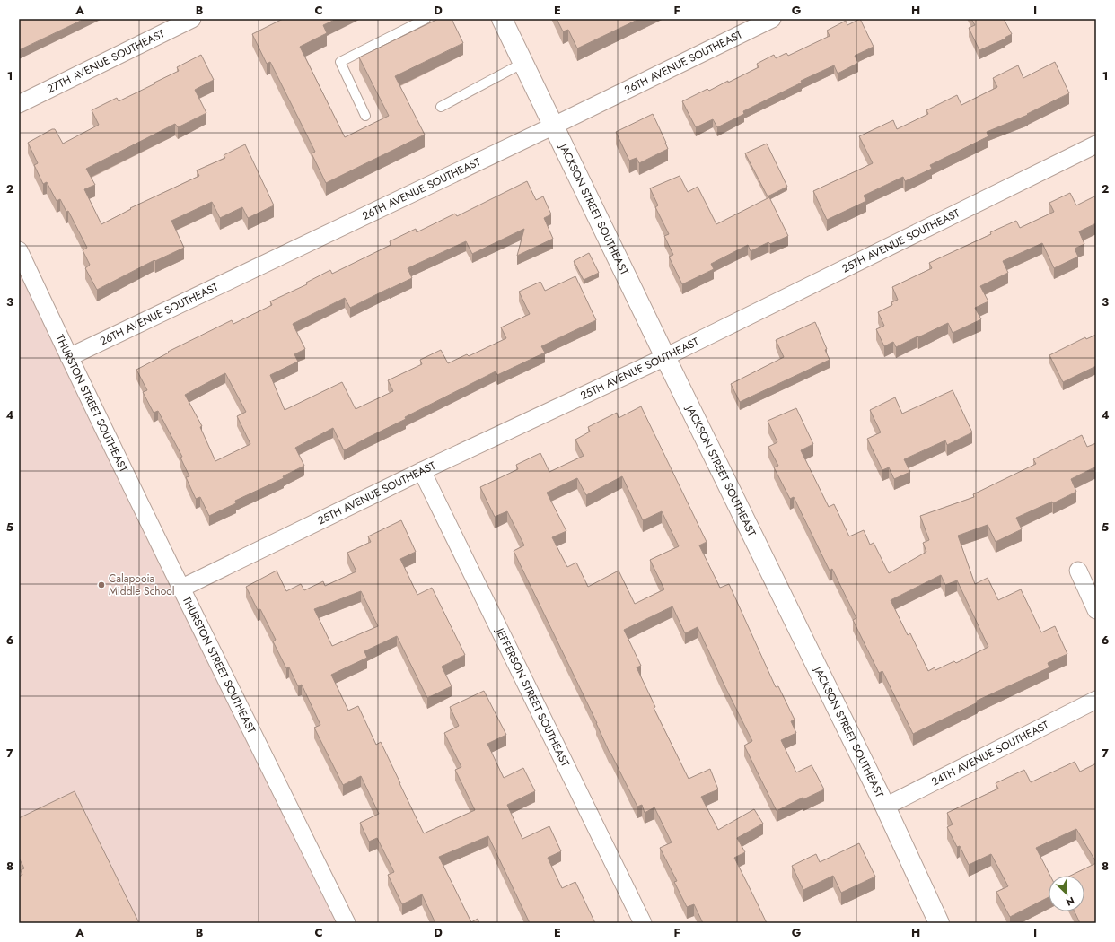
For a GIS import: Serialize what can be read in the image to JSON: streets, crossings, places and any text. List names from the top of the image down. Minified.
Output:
{"streets":{"street":["27TH AVENUE SOUTHEAST","26TH AVENUE SOUTHEAST","JACKSON STREET SOUTHEAST","25TH AVENUE SOUTHEAST","THURSTON STREET SOUTHEAST","JEFFERSON STREET SOUTHEAST","24TH AVENUE SOUTHEAST"]},"crossings":[["26TH AVENUE SOUTHEAST","JACKSON STREET SOUTHEAST"],["26TH AVENUE SOUTHEAST","THURSTON STREET SOUTHEAST"],["JACKSON STREET SOUTHEAST","25TH AVENUE SOUTHEAST"],["JACKSON STREET SOUTHEAST","24TH AVENUE SOUTHEAST"],["25TH AVENUE SOUTHEAST","THURSTON STREET SOUTHEAST"],["25TH AVENUE SOUTHEAST","JEFFERSON STREET SOUTHEAST"]],"places":["Calapooia Middle School"],"north":"bottom right","grid":{"columns":["A","B","C","D","E","F","G","H","I"],"rows":["1","2","3","4","5","6","7","8"]}}
